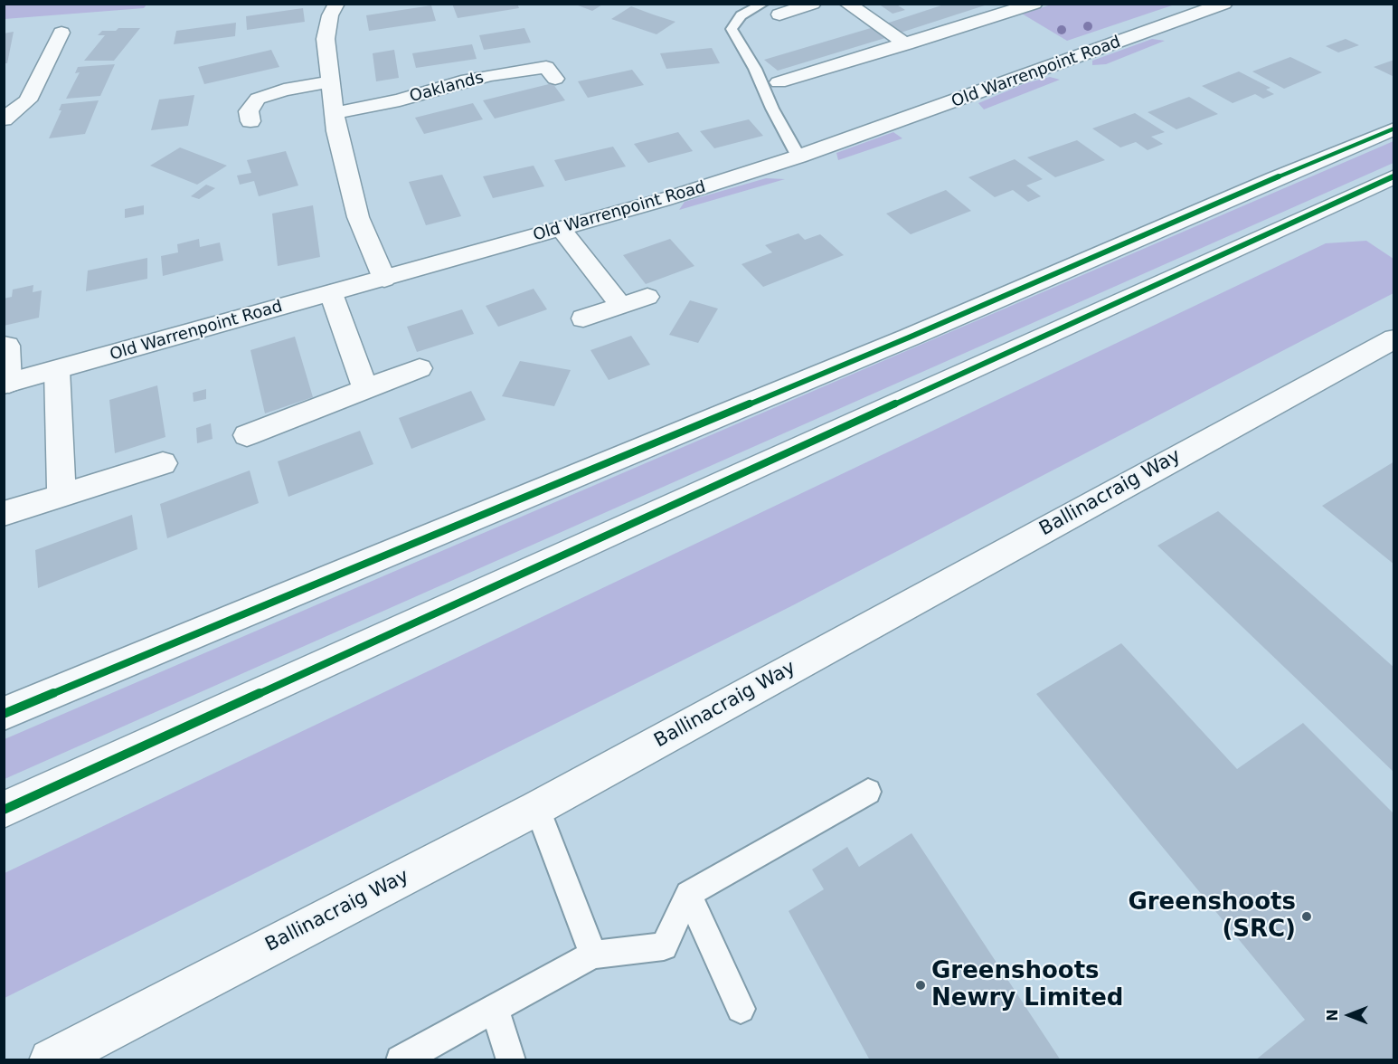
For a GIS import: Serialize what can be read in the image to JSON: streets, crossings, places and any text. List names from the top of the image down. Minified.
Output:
{"streets":{"main road":["Old Warrenpoint Road","Oaklands","Ballinacraig Way"]},"places":["Greenshoots (SRC)","Greenshoots Newry Limited"],"north":"left"}
